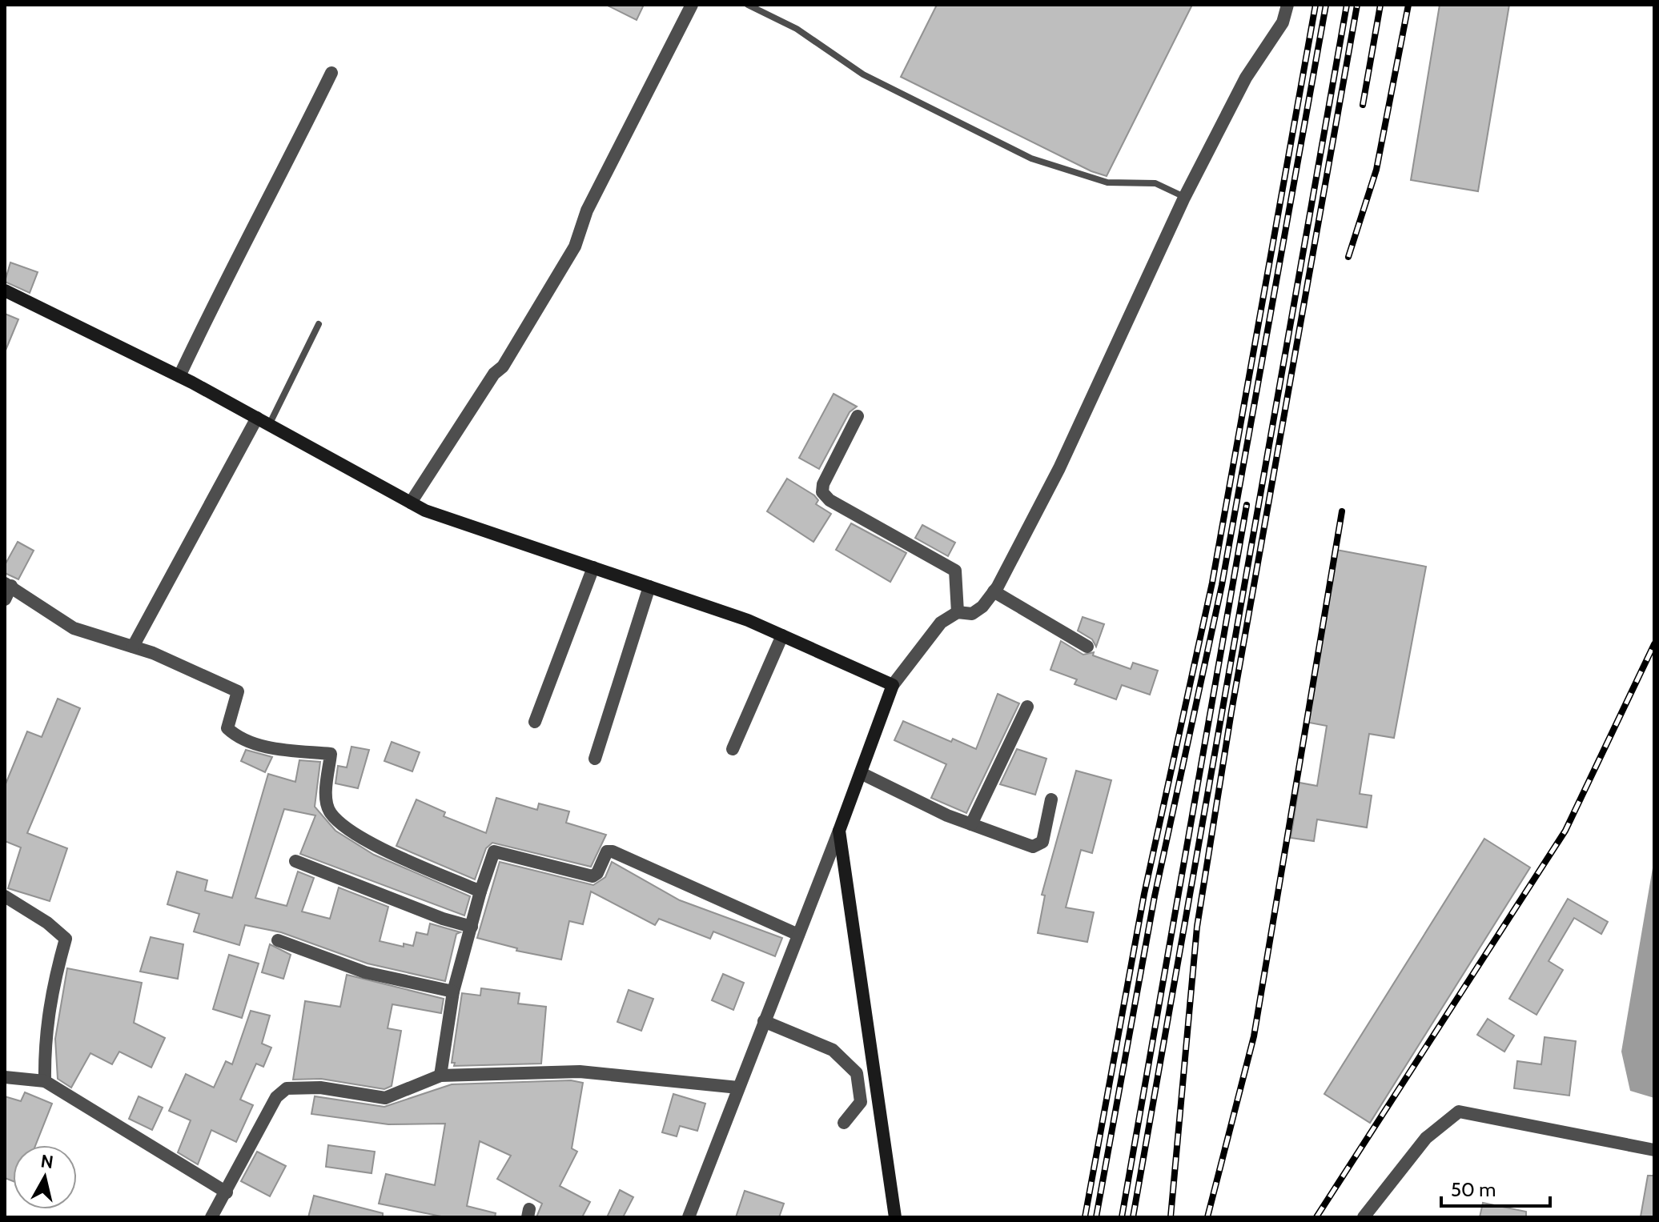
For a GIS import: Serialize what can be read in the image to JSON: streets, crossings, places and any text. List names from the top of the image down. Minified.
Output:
{"scale_bar":"50 m","north":"top"}
